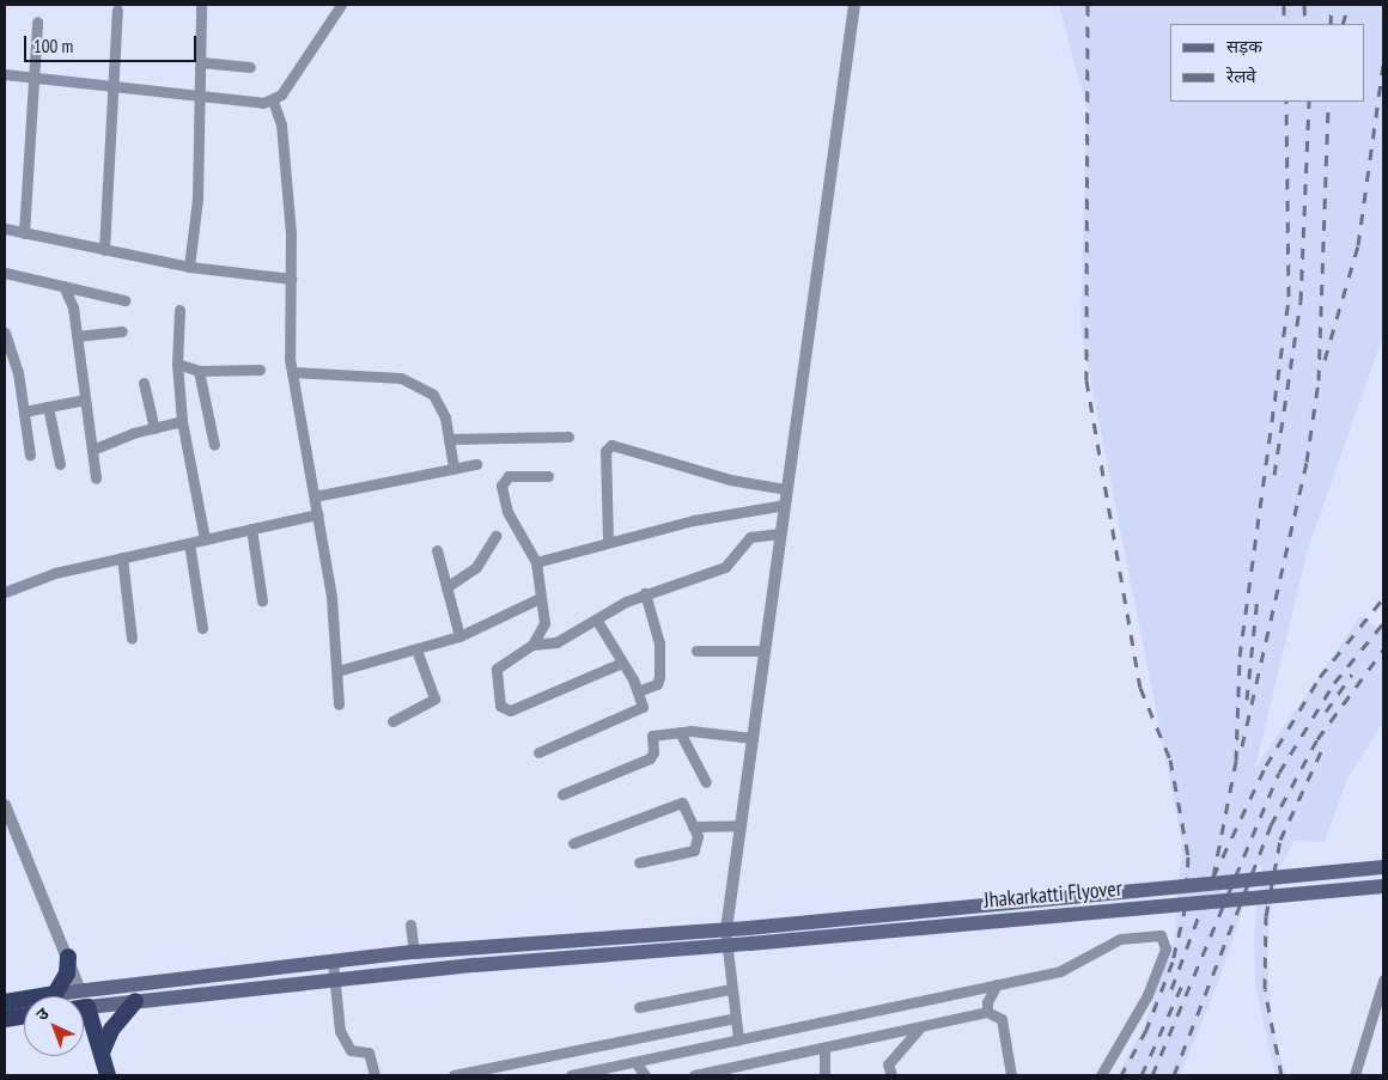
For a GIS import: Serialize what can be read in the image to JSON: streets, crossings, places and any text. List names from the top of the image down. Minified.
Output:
{"streets":{"main road":["Jhakarkatti Flyover"]},"legend":["सड़क","रेलवे"],"scale_bar":"100 m","north":"top left"}
